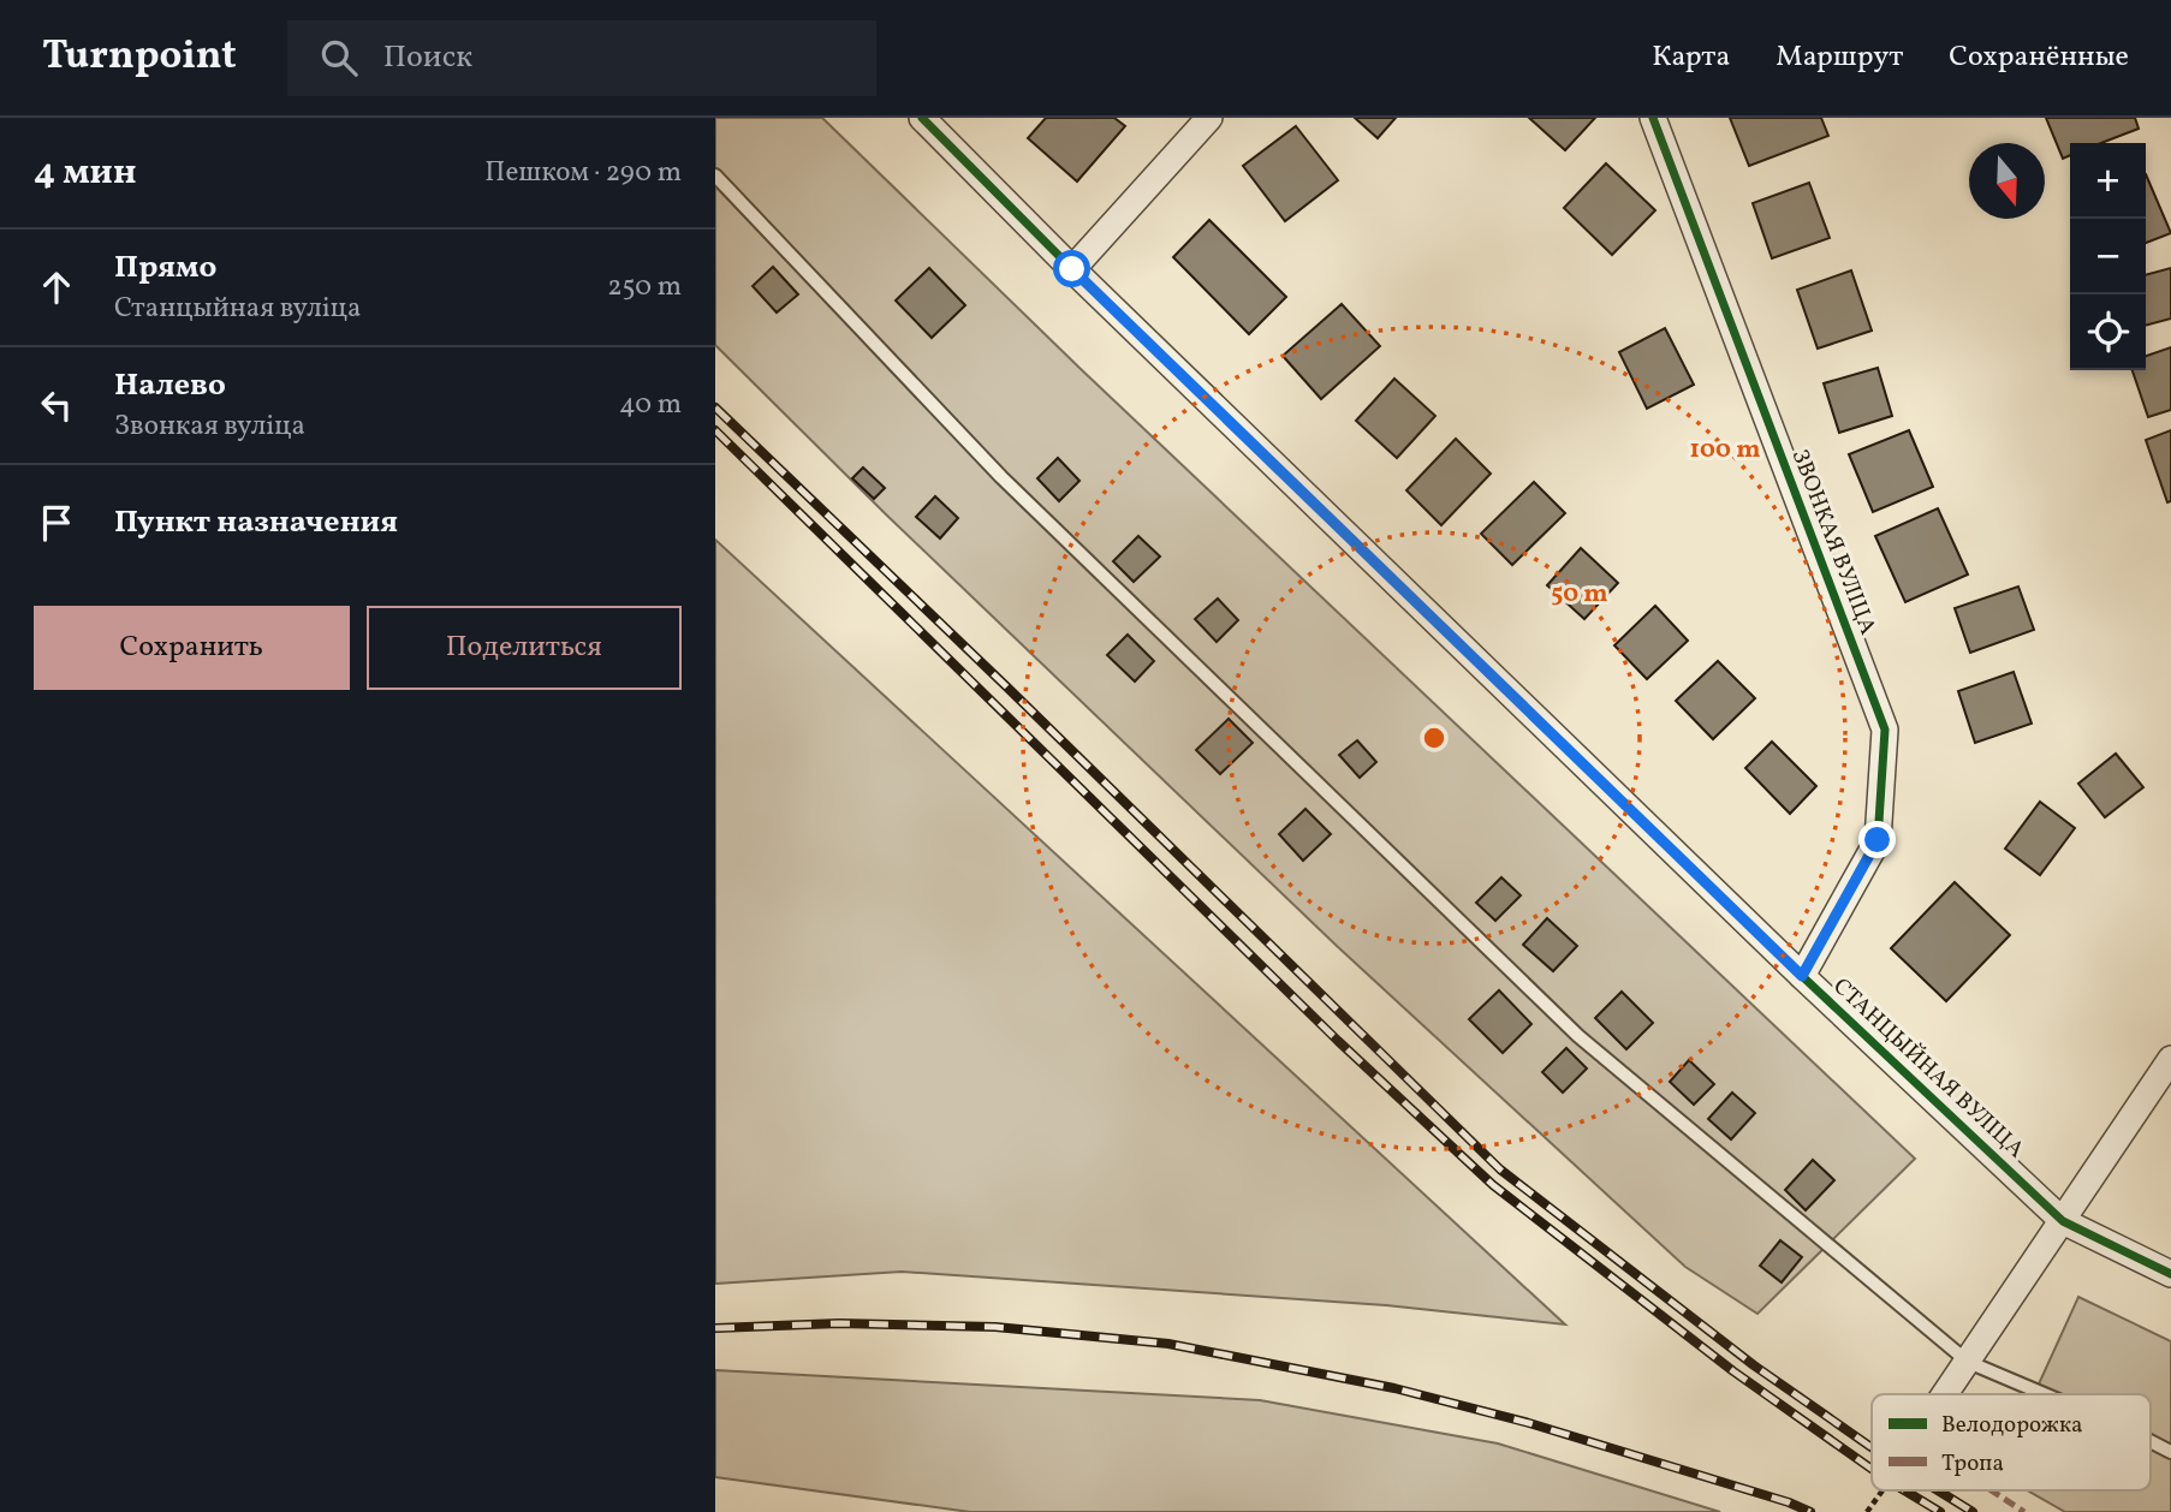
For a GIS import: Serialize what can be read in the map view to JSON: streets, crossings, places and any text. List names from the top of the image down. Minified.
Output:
{"streets":{"street":["ЗВОНКАЯ ВУЛІЦА","СТАНЦЫЙНАЯ ВУЛІЦА"]},"crossings":[["ЗВОНКАЯ ВУЛІЦА","СТАНЦЫЙНАЯ ВУЛІЦА"]],"legend":["Велодорожка","Тропа"],"north":"bottom","page":{"header":"Turnpoint","search":"Поиск","nav":["Карта","Маршрут","Сохранённые"],"heading":["4 мин","Пешком · 290 m"],"map_buttons":["+","−"],"list":[["Прямо","Станцыйная вуліца","250 m"],["Налево","Звонкая вуліца","40 m"],"Пункт назначения"],"buttons":["Сохранить","Поделиться"]},"rings":["100 m","50 m"]}
